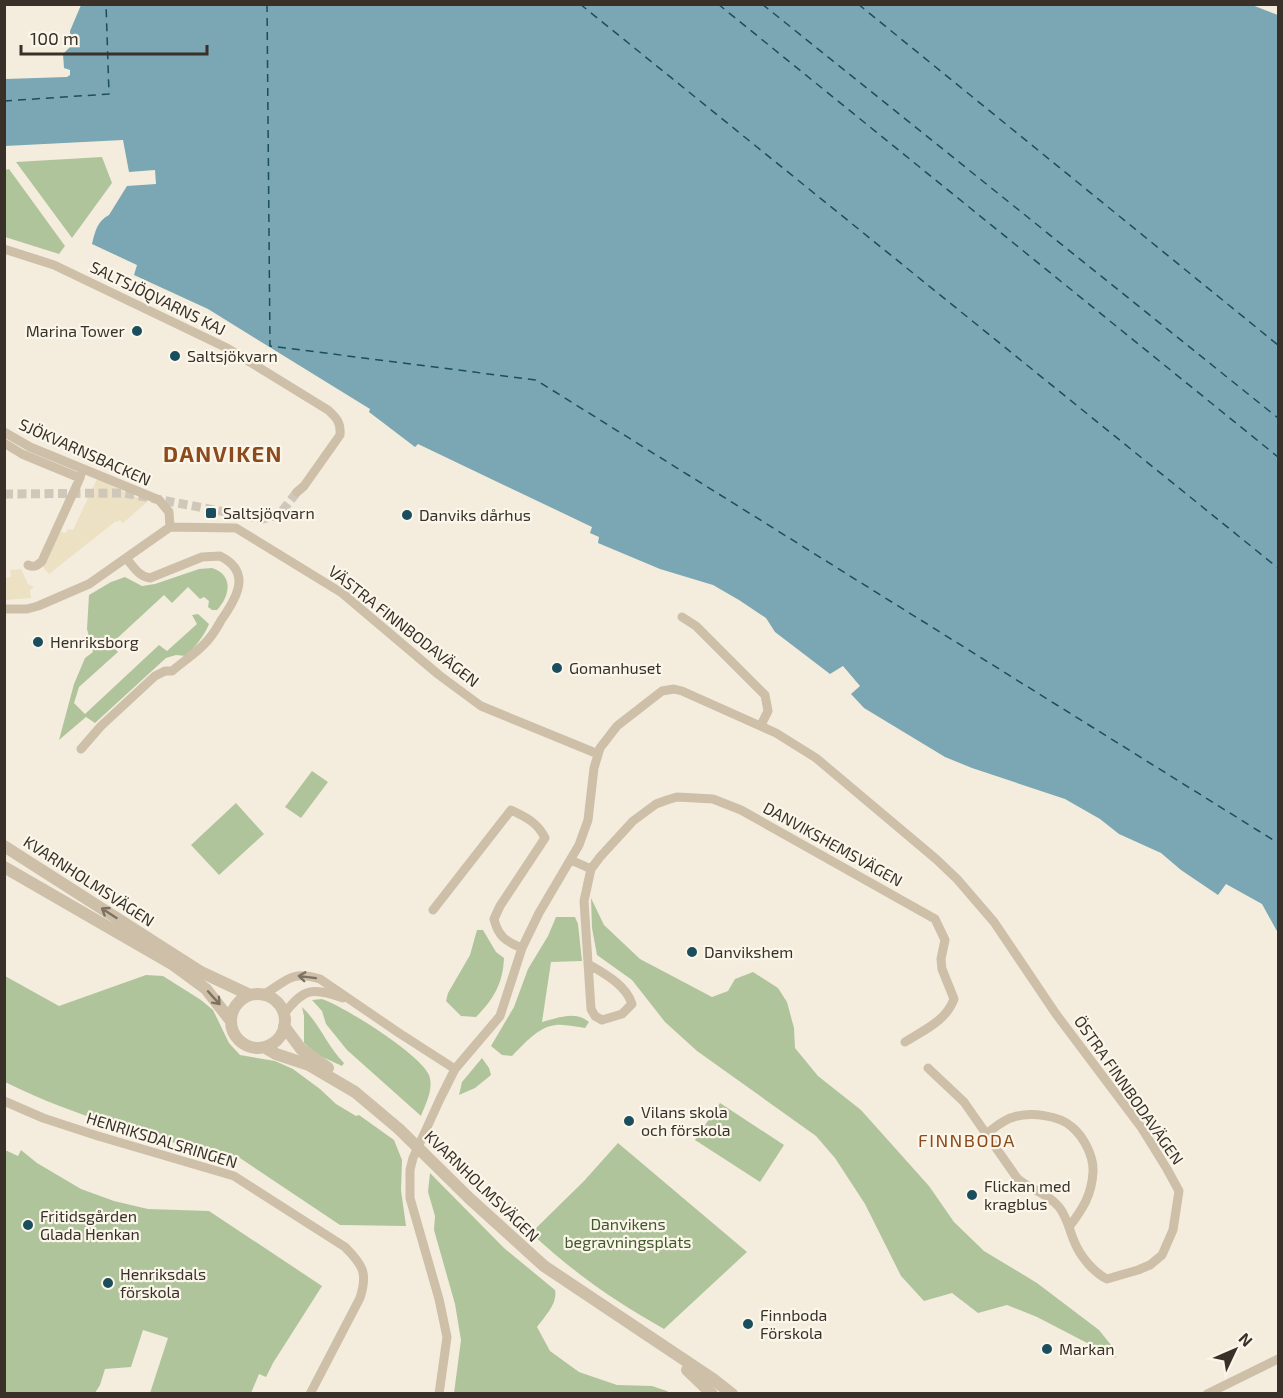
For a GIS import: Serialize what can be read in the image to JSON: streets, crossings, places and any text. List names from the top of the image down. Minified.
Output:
{"streets":{"street":["SALTSJÖQVARNS KAJ","SJÖKVARNSBACKEN","VÄSTRA FINNBODAVÄGEN","DANVIKSHEMSVÄGEN","KVARNHOLMSVÄGEN","ÖSTRA FINNBODAVÄGEN","HENRIKSDALSRINGEN"]},"crossings":[["SJÖKVARNSBACKEN","VÄSTRA FINNBODAVÄGEN"],["VÄSTRA FINNBODAVÄGEN","ÖSTRA FINNBODAVÄGEN"]],"districts":["DANVIKEN","FINNBODA"],"parks":["Danvikens begravningsplats"],"places":{"other":["Marina Tower","Saltsjökvarn","Danviks dårhus","Henriksborg","Gomanhuset","Danvikshem","Vilans skola och förskola","Flickan med kragblus","Fritidsgården Glada Henkan","Henriksdals förskola","Finnboda Förskola","Markan"],"transit":["Saltsjöqvarn"]},"scale_bar":"100 m","north":"top right"}
